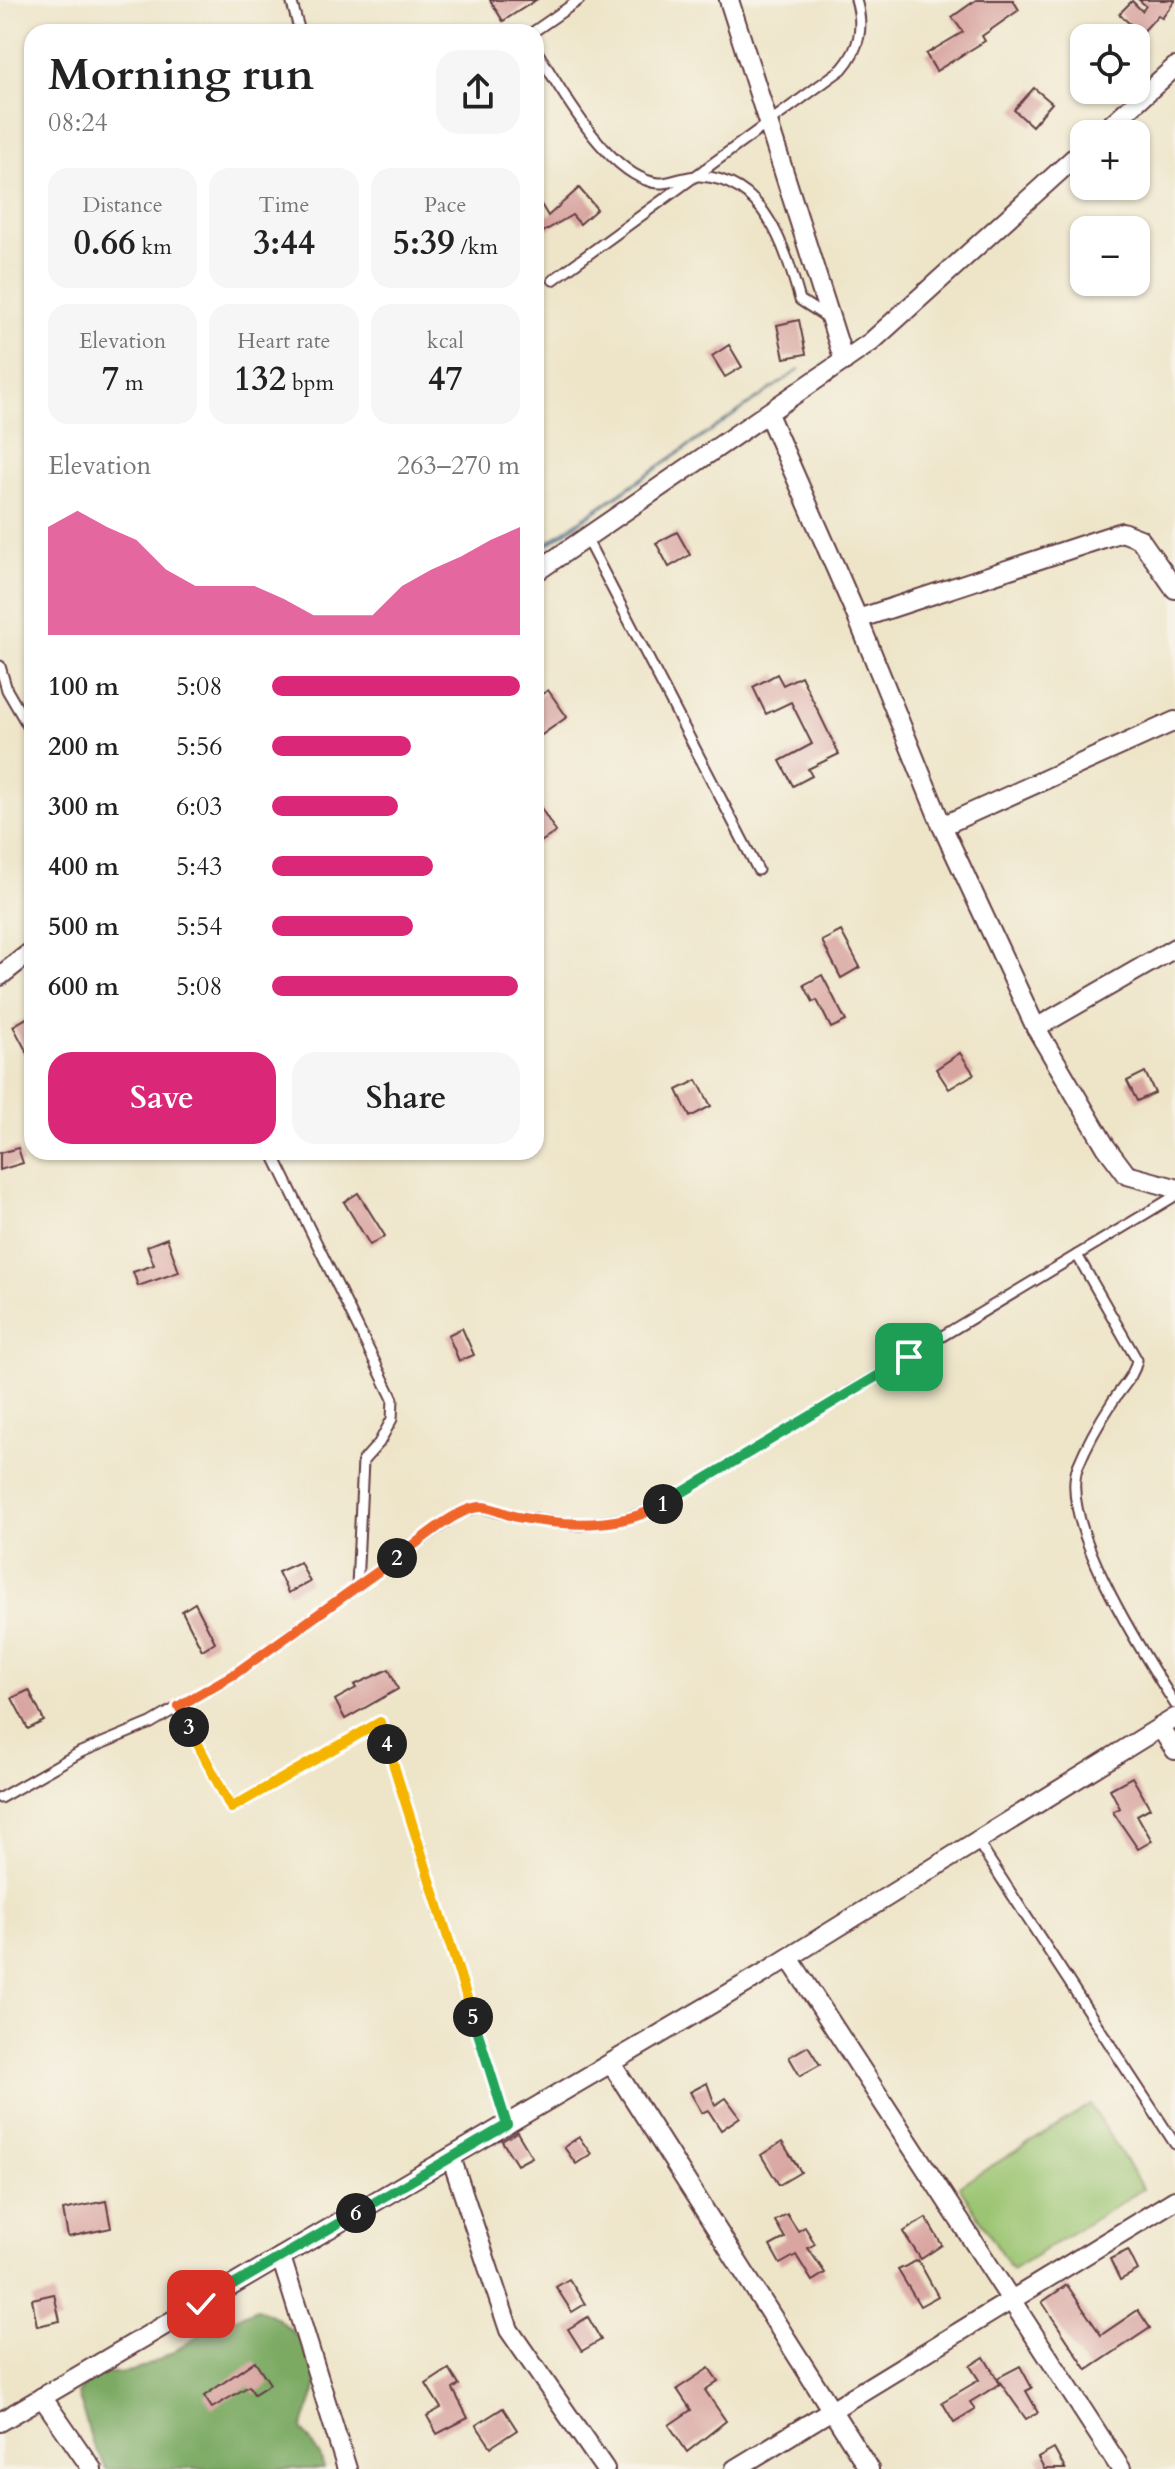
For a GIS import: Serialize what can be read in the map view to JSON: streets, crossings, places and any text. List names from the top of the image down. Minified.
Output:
{"page":{"map_buttons":["+","−"],"heading":["Morning run","08:24"],"stats":[["Distance","0.66 km"],["Time","3:44"],["Pace","5:39 /km"],["Elevation","7 m"],["Heart rate","132 bpm"],["kcal","47"]],"chart":["Elevation","263–270 m"],"list":[{"name":"100 m","note":"5:08"},{"name":"200 m","note":"5:56"},{"name":"300 m","note":"6:03"},{"name":"400 m","note":"5:43"},{"name":"500 m","note":"5:54"},{"name":"600 m","note":"5:08"}],"buttons":["Save","Share"],"pins":["1","2","3","4","5","6"]}}
